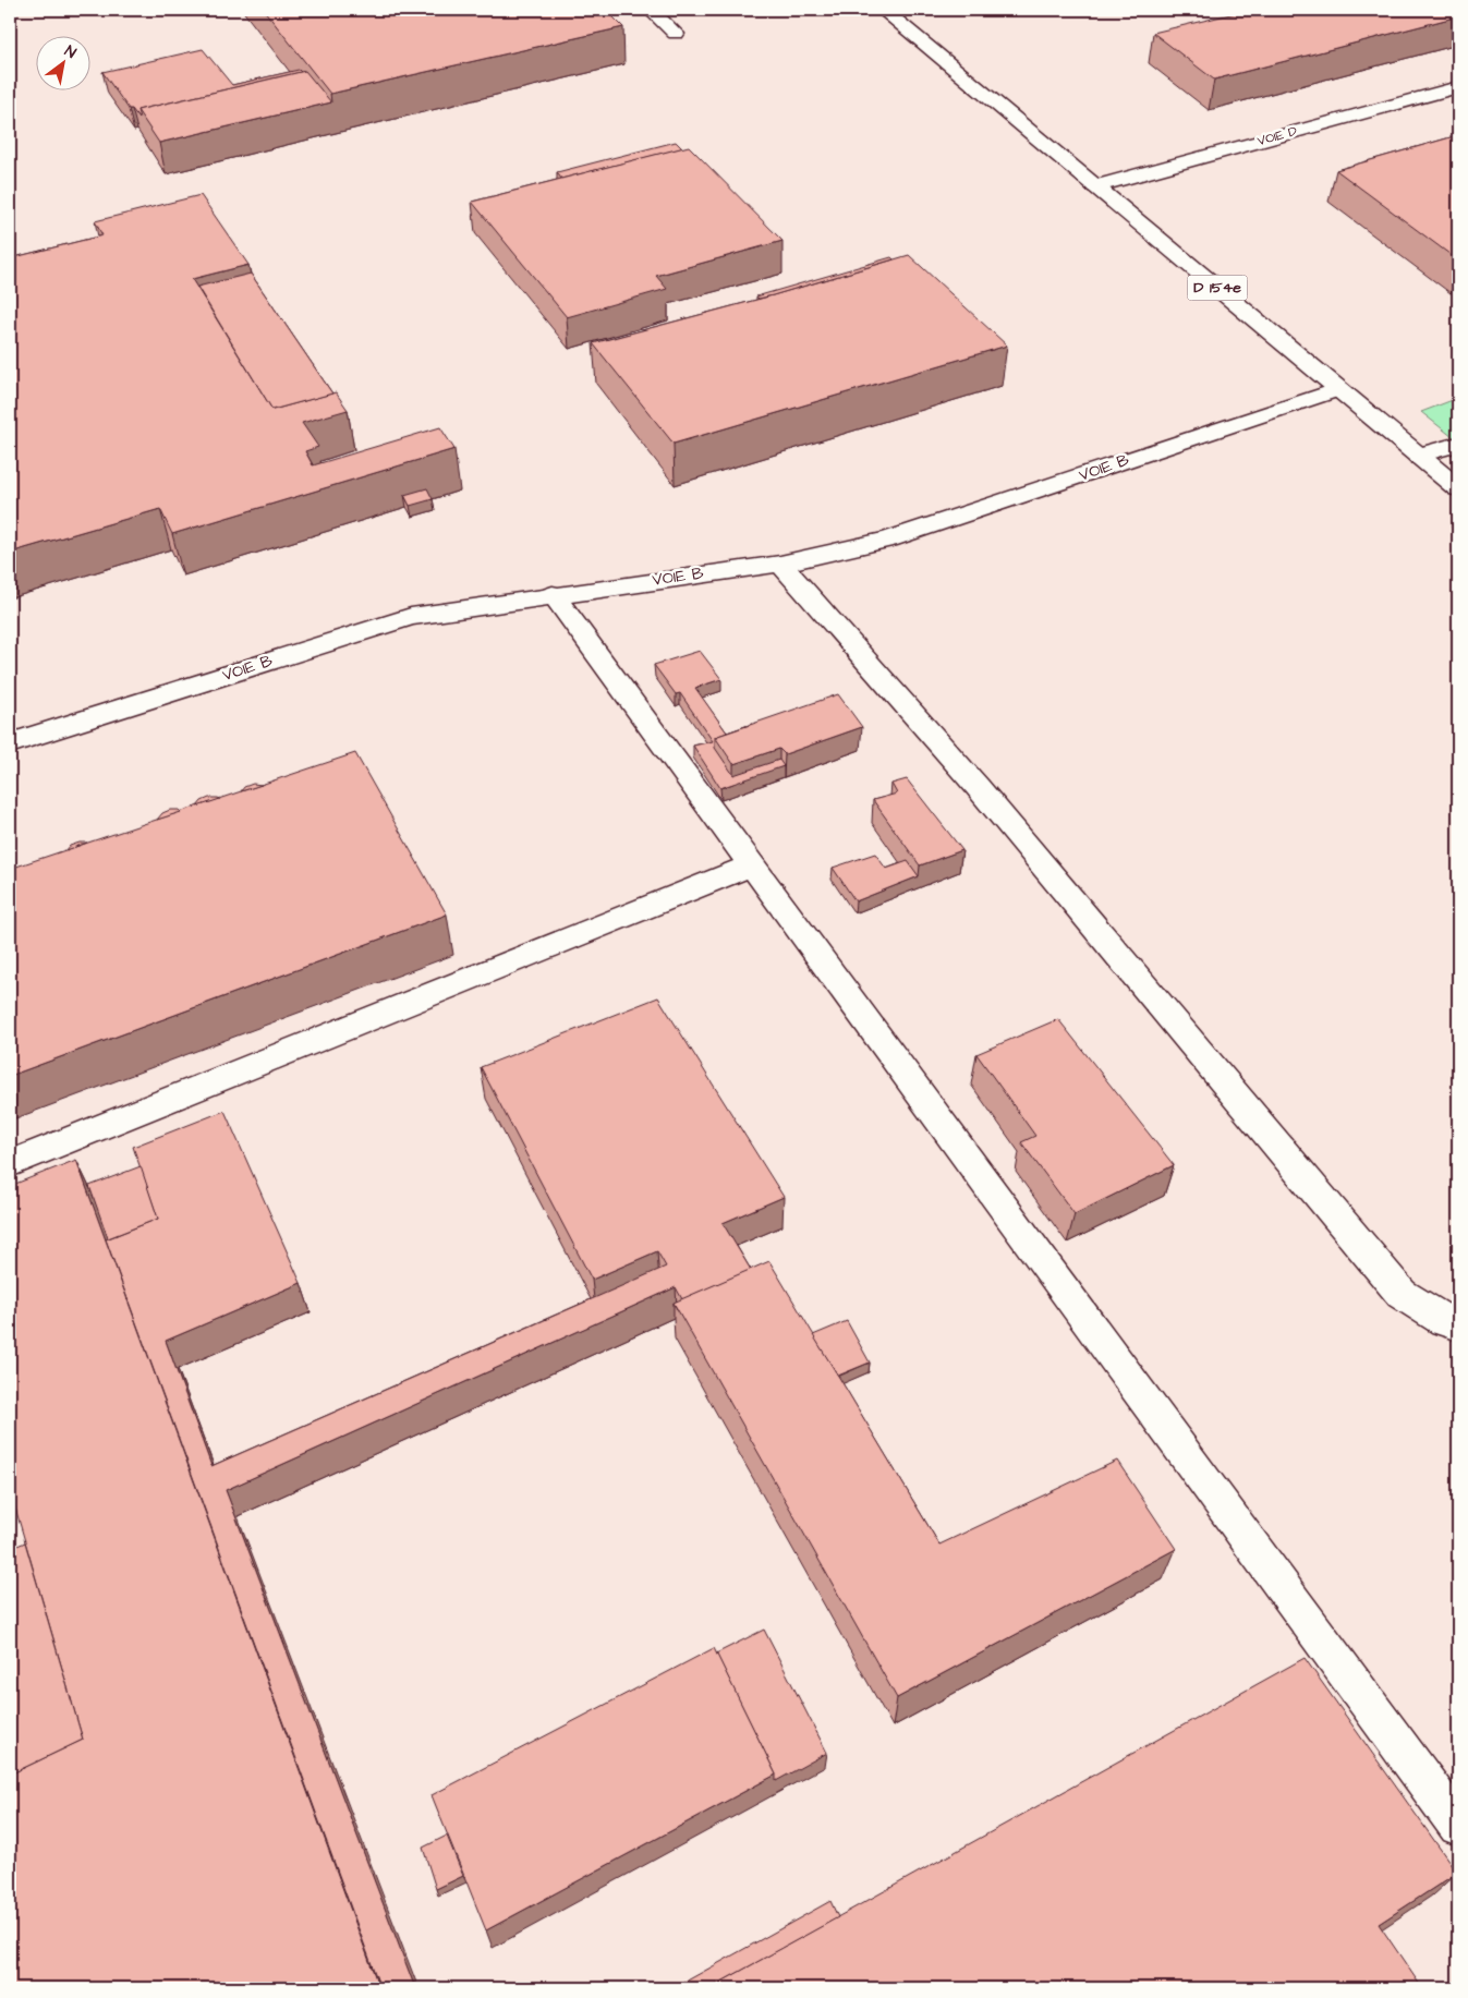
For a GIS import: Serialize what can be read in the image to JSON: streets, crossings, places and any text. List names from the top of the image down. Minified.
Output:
{"streets":{"main road":["VOIE D","D 154e","VOIE B"]},"crossings":[["VOIE D","D 154e"],["D 154e","VOIE B"]],"north":"top right"}
